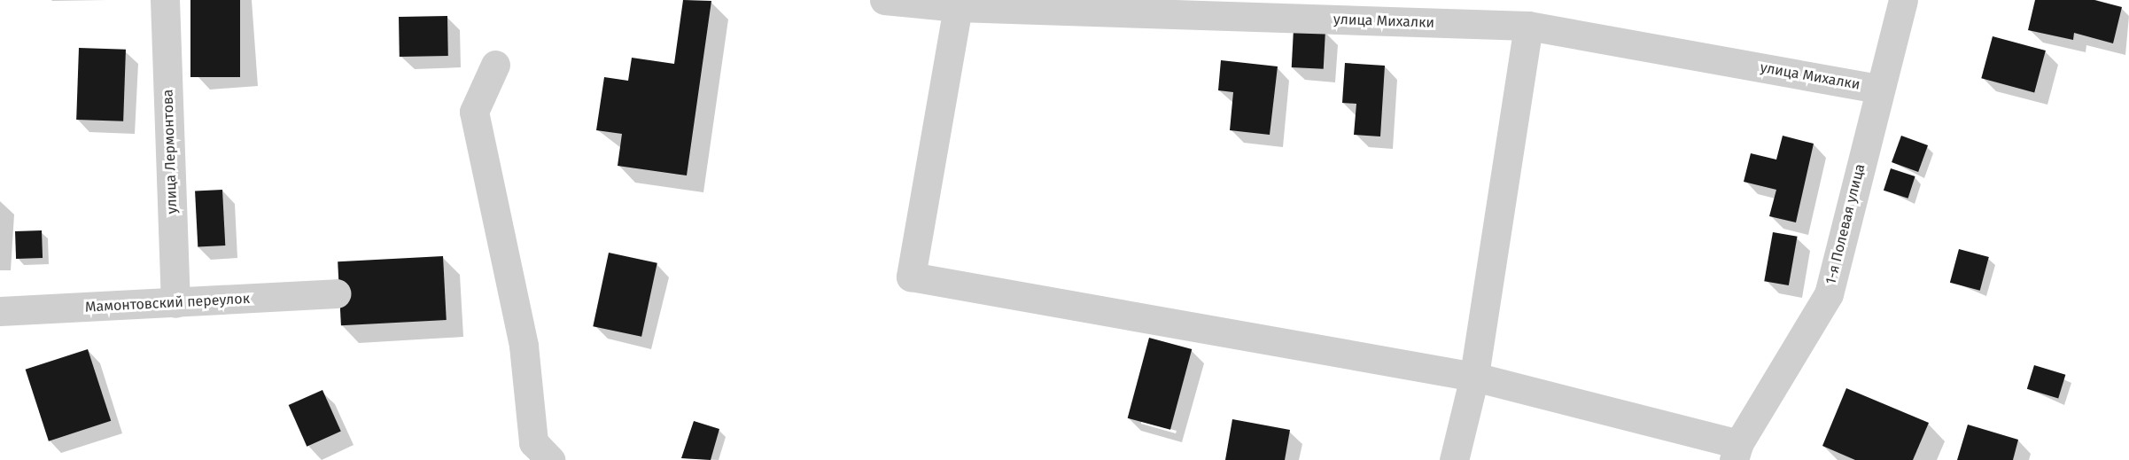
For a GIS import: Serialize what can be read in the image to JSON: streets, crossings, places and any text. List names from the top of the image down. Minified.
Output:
{"streets":{"street":["улица Михалки","улица Лермонтова","1-я Полевая улица","Мамонтовский переулок"]},"crossings":[["улица Михалки","1-я Полевая улица"],["улица Лермонтова","Мамонтовский переулок"]]}
